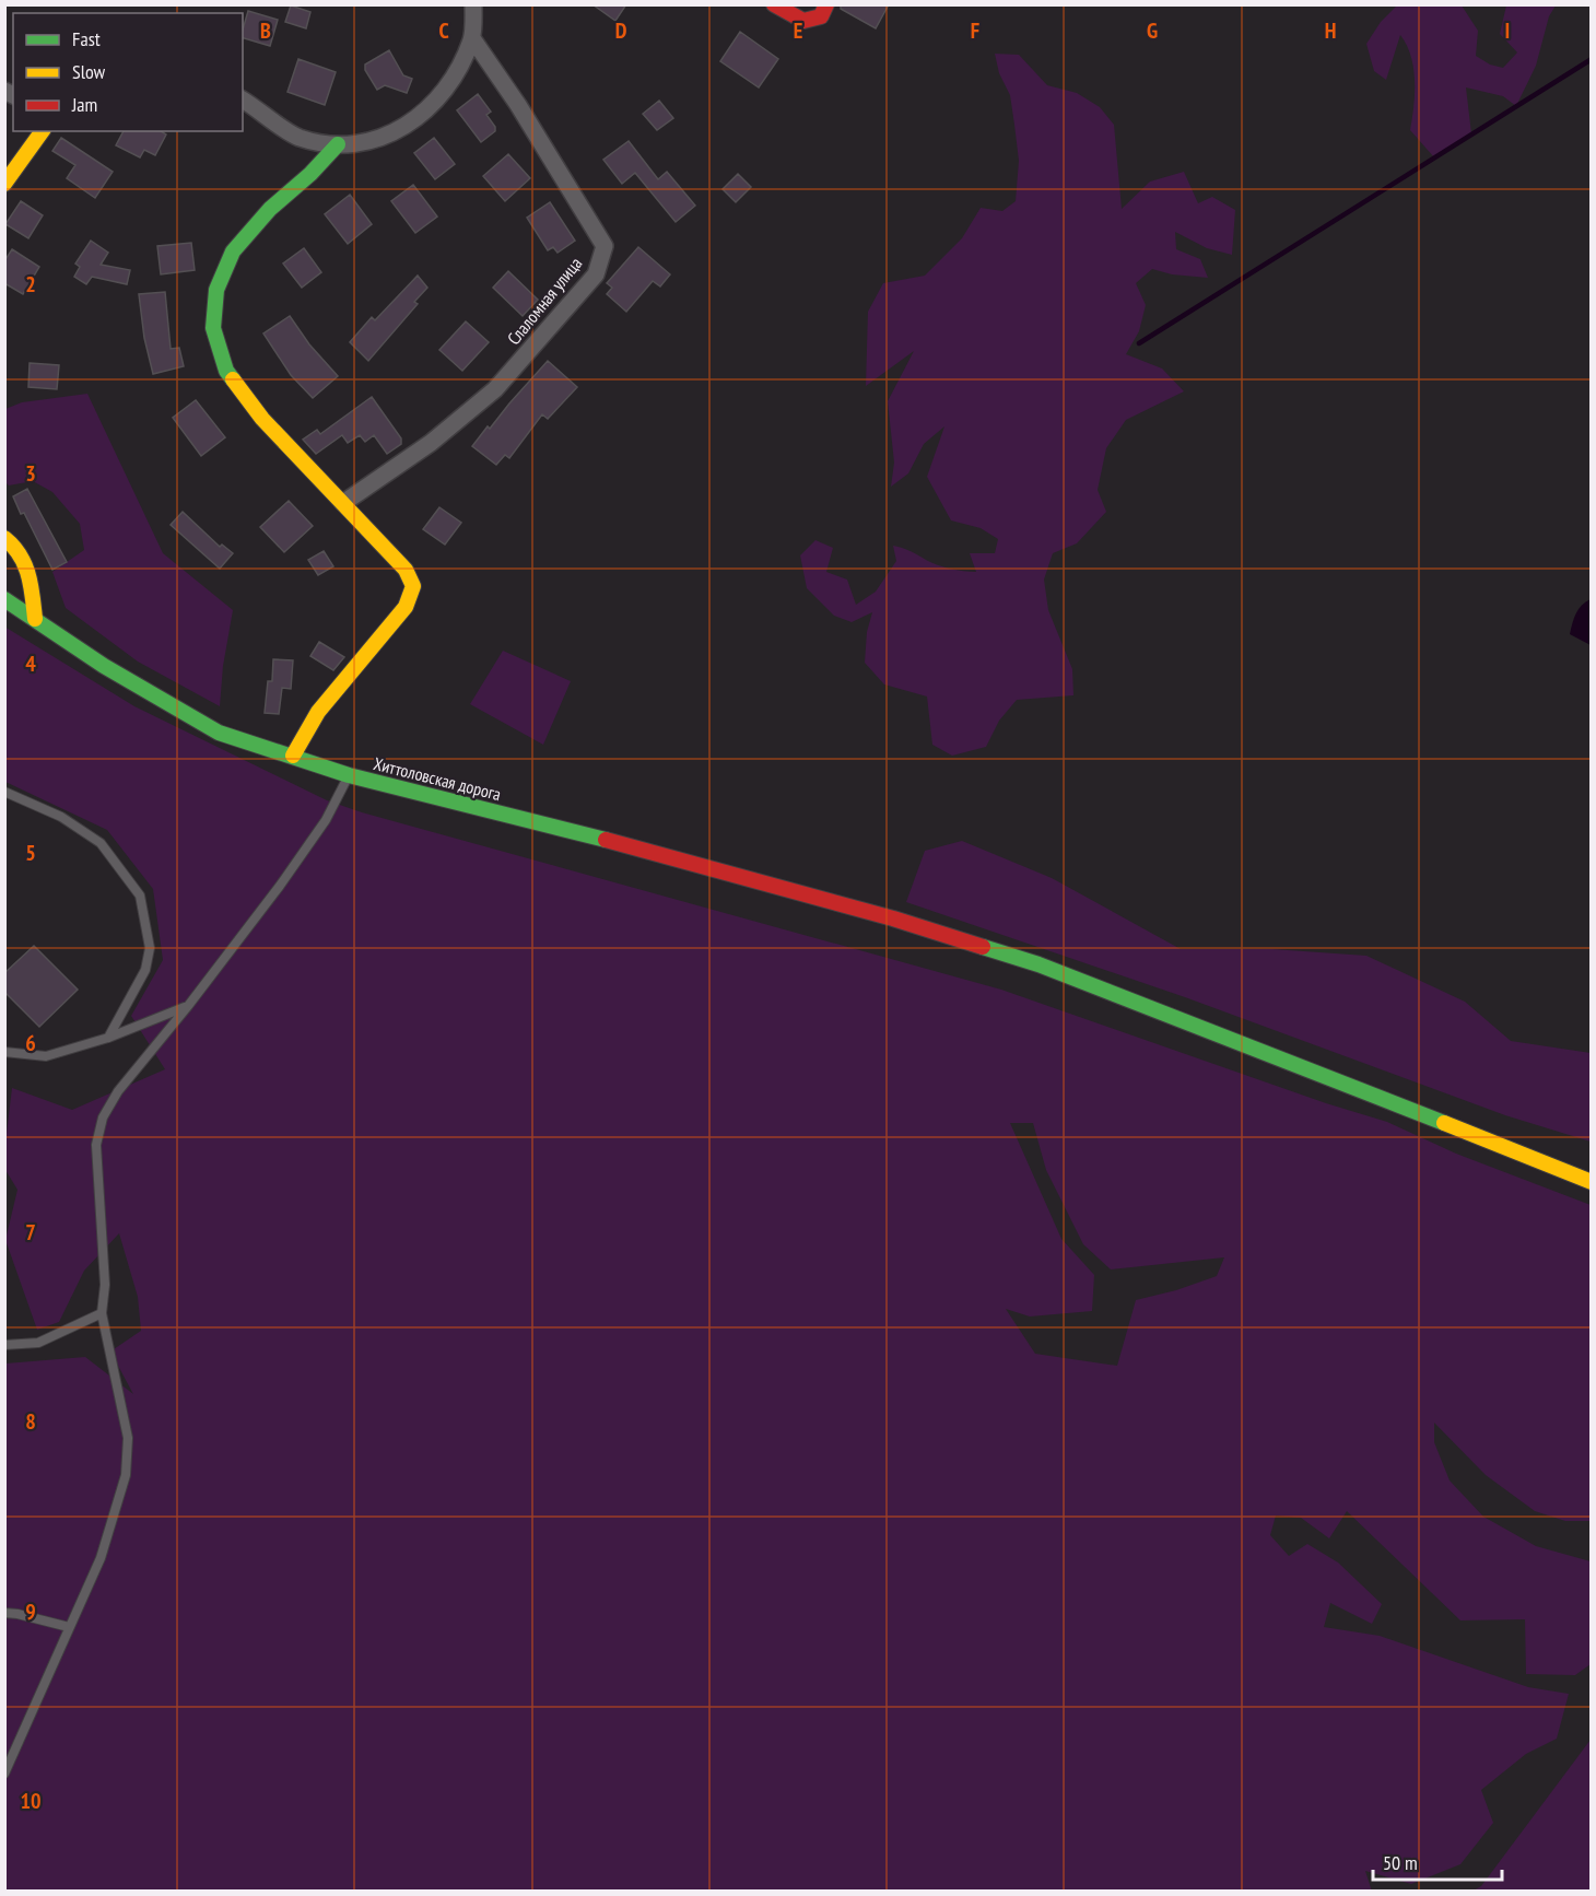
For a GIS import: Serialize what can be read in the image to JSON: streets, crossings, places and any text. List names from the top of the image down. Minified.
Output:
{"streets":{"street":["Слаломная улица","Хиттоловская дорога"]},"legend":["Fast","Slow","Jam"],"scale_bar":"50 m","grid":{"columns":["B","C","D","E","F","G","H","I"],"rows":["2","3","4","5","6","7","8","9","10"]}}
